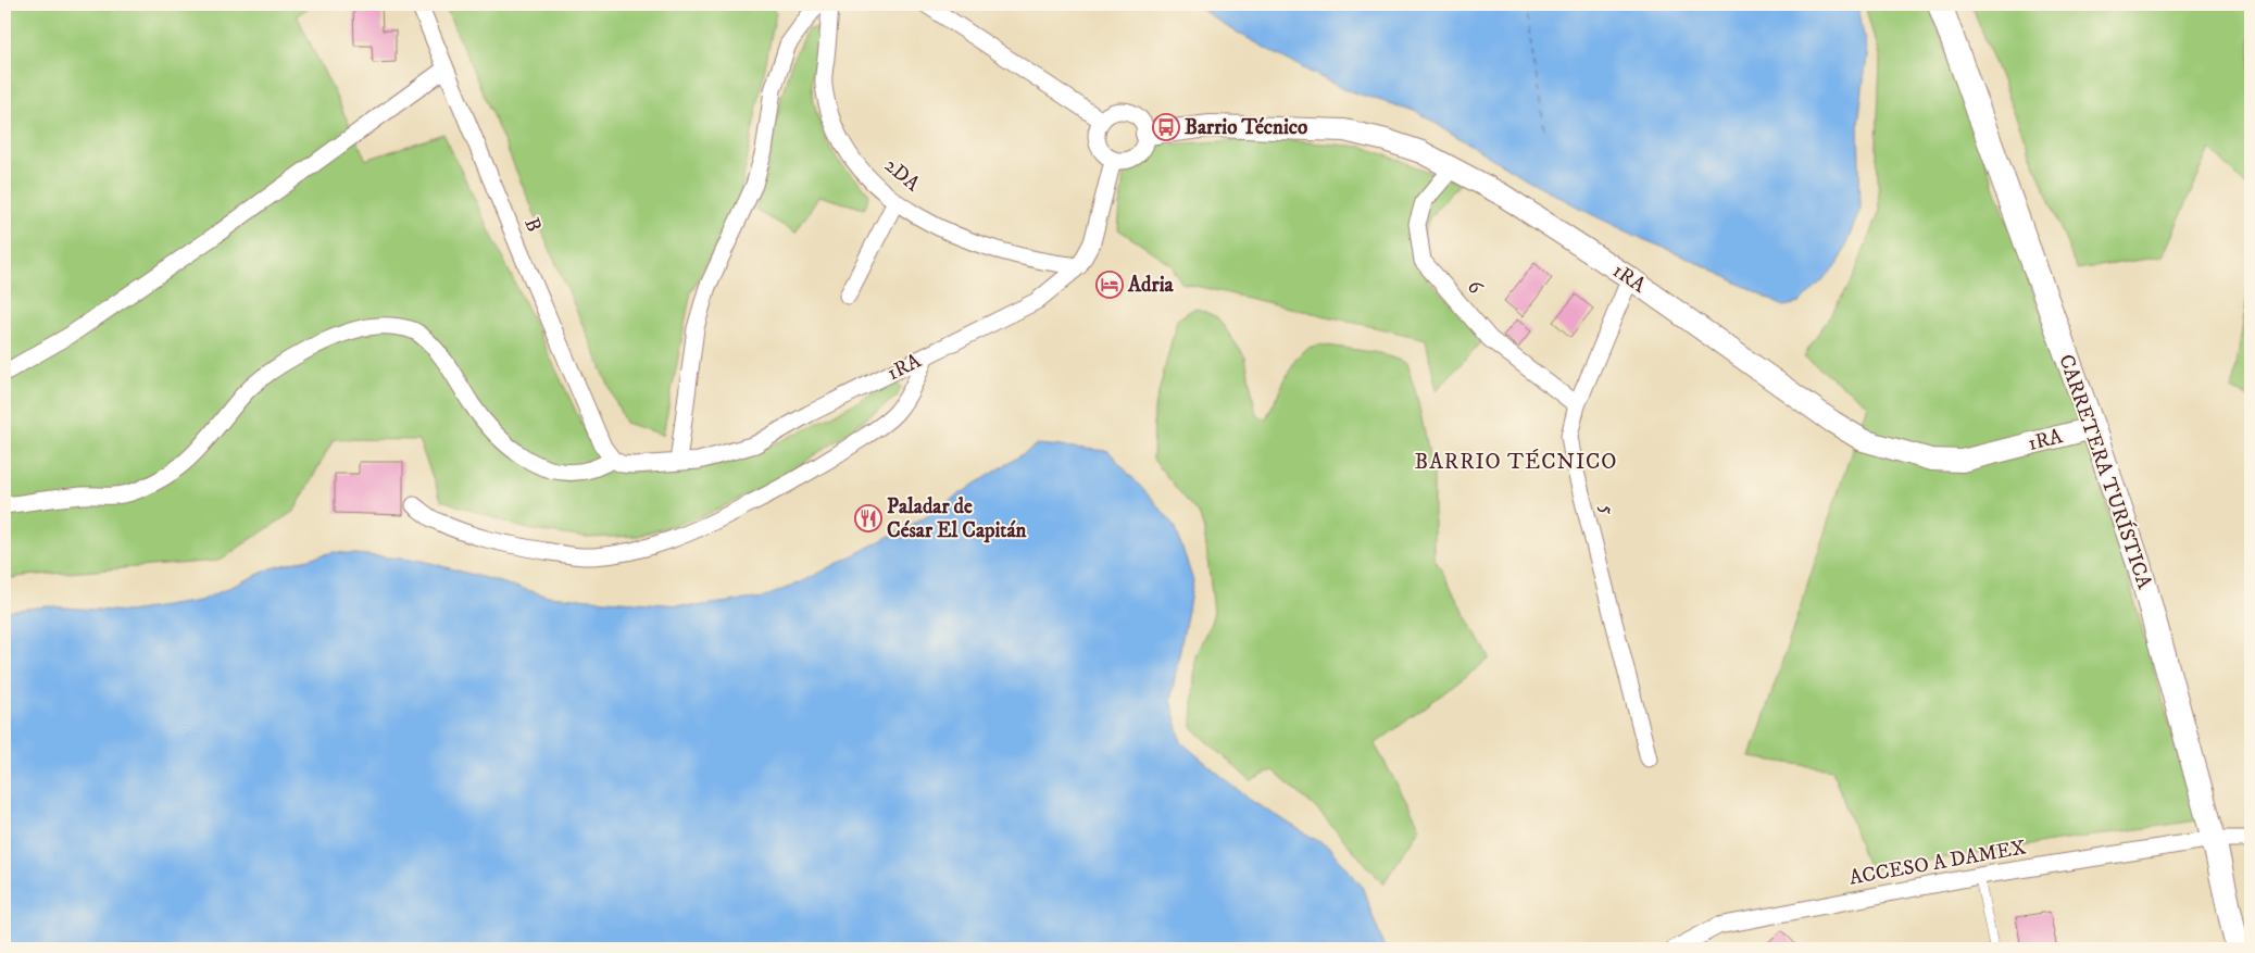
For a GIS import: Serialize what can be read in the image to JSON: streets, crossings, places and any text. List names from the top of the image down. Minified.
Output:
{"streets":{"main road":["CARRETERA TURÍSTICA"],"street":["2DA","B","1RA","6","5","ACCESO A DAMEX"]},"crossings":[["2DA","1RA"],["B","1RA"],["1RA","6"],["1RA","CARRETERA TURÍSTICA"],["1RA","5"],["6","5"],["CARRETERA TURÍSTICA","ACCESO A DAMEX"]],"districts":["BARRIO TÉCNICO"],"places":{"bus stop":["Barrio Técnico"],"hotel":["Adria"],"restaurant":["Paladar de César El Capitán"]}}
